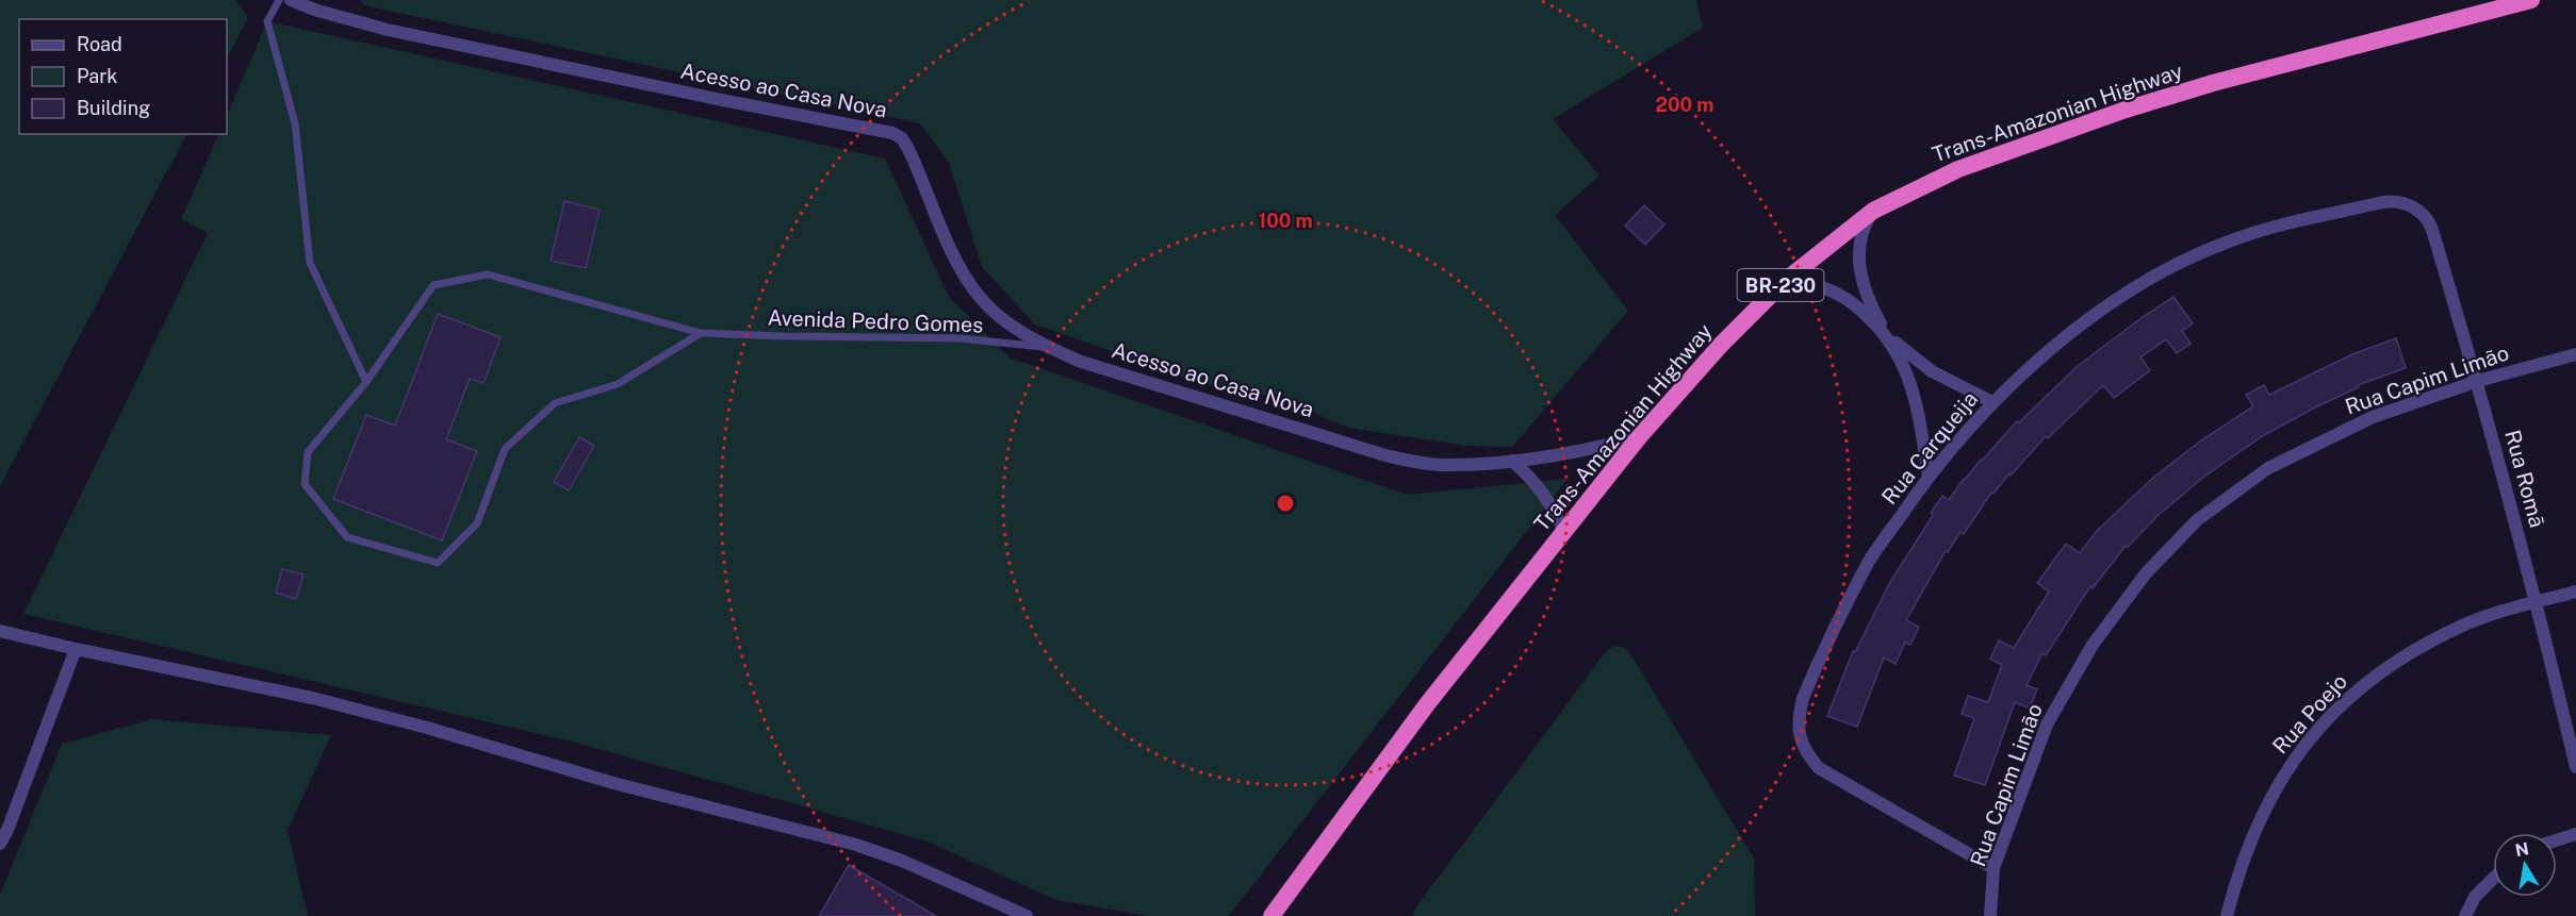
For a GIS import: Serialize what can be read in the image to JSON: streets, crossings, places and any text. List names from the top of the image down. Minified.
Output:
{"streets":{"highway":["Trans-Amazonian Highway","BR-230"],"street":["Acesso ao Casa Nova","Rua Capim Limão","Rua Carqueija","Rua Romã","Rua Poejo"],"lane":["Avenida Pedro Gomes"]},"crossings":[["Acesso ao Casa Nova","Trans-Amazonian Highway"],["Acesso ao Casa Nova","Avenida Pedro Gomes"],["Rua Capim Limão","Rua Carqueija"],["Rua Capim Limão","Rua Romã"],["Rua Carqueija","Rua Romã"],["Rua Romã","Rua Poejo"]],"legend":["Road","Park","Building"],"north":"top","rings":["200 m","100 m"]}
